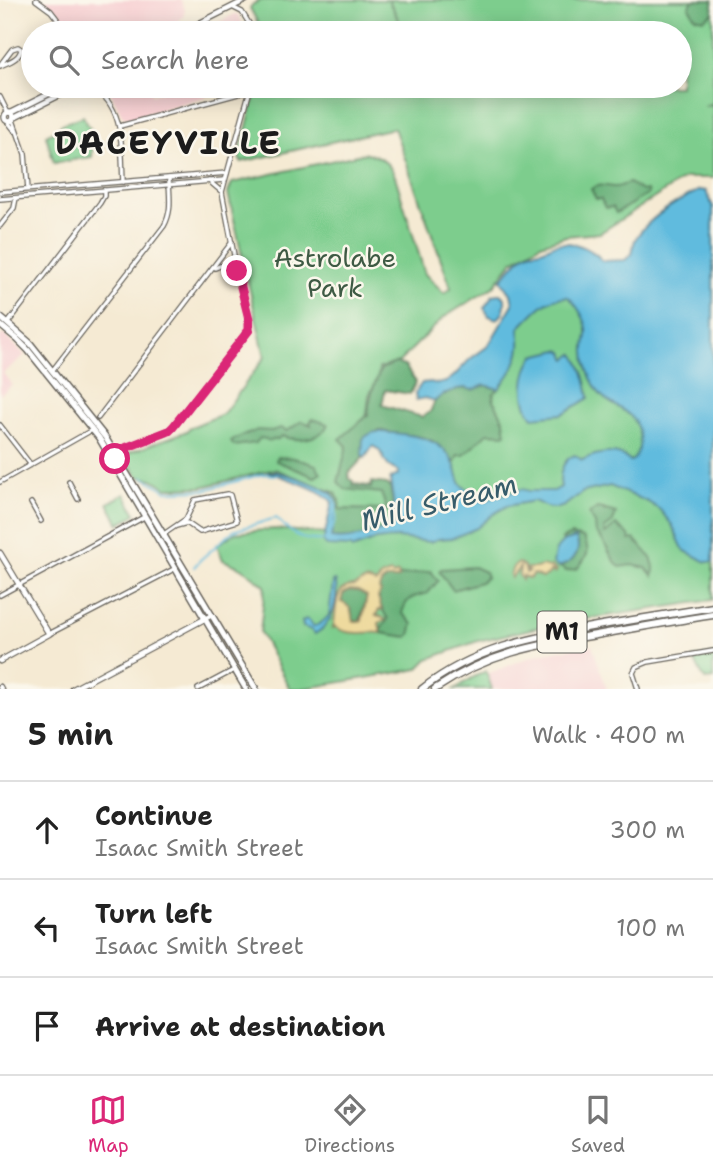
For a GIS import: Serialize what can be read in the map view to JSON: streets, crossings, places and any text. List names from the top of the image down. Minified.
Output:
{"streets":{"highway":["M1"]},"districts":["DACEYVILLE"],"water":["Mill Stream"],"parks":["Astrolabe Park"],"page":{"search":"Search here","heading":["5 min","Walk · 400 m"],"list":[["Continue","Isaac Smith Street","300 m"],["Turn left","Isaac Smith Street","100 m"],"Arrive at destination"],"nav":["Map","Directions","Saved"]}}
